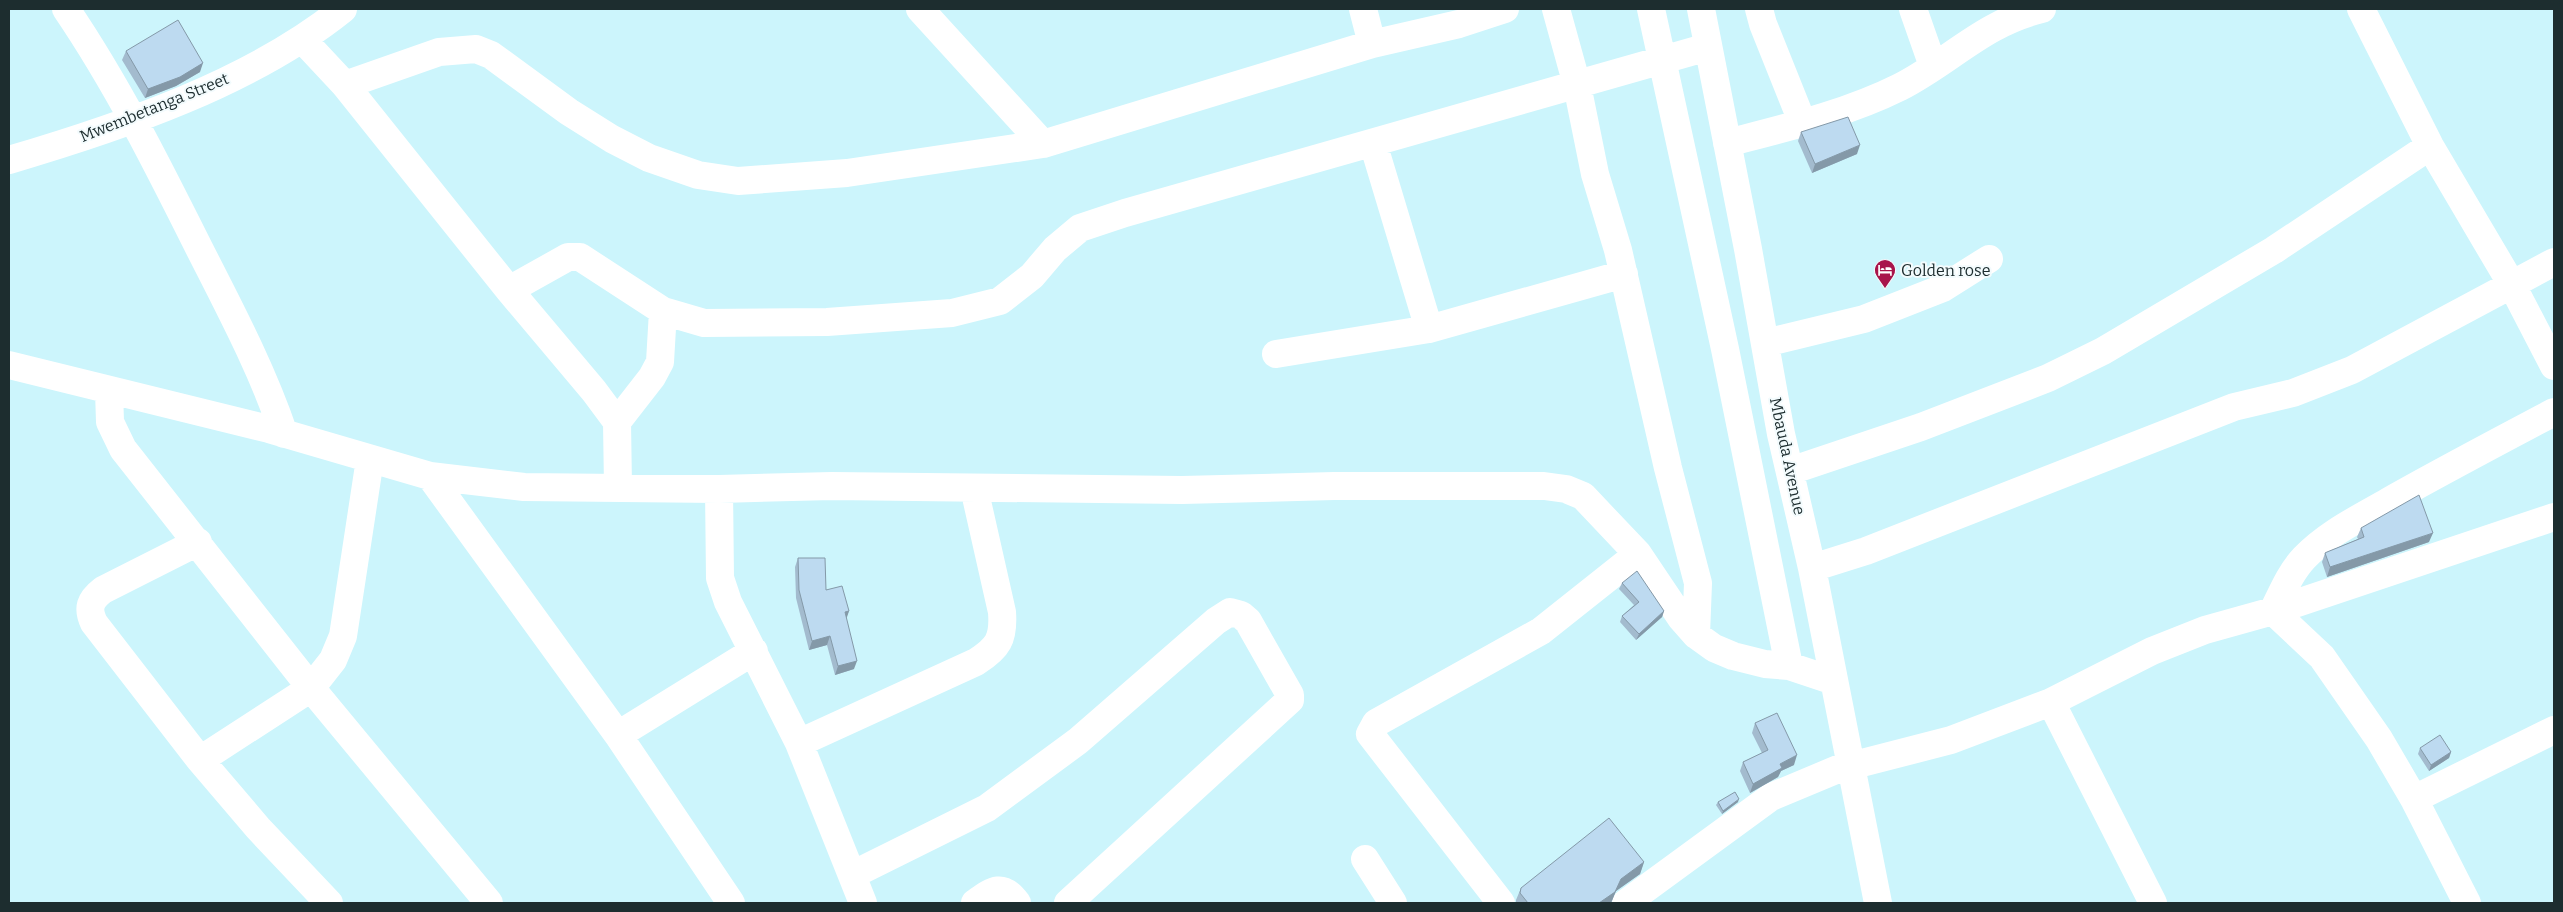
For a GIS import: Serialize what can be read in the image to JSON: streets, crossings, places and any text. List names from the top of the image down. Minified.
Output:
{"streets":{"street":["Mwembetanga Street","Mbauda Avenue"]},"places":{"hotel":["Golden rose"]}}
